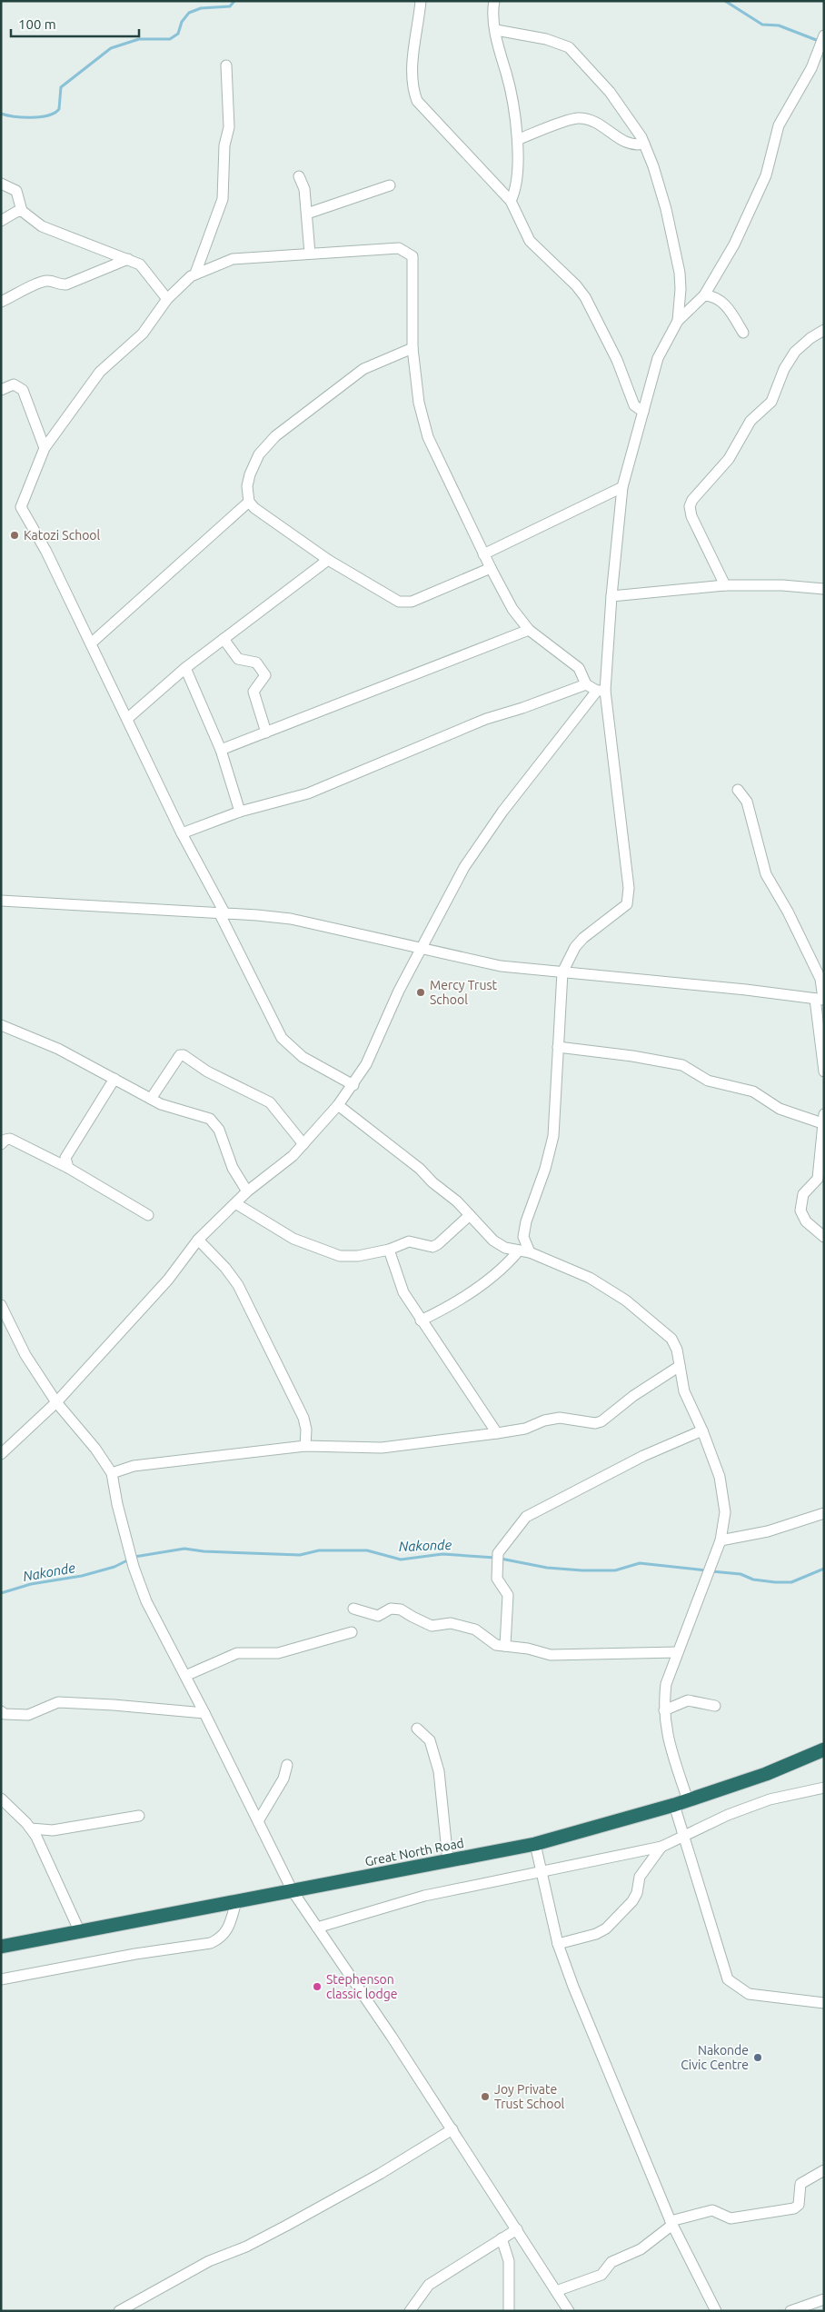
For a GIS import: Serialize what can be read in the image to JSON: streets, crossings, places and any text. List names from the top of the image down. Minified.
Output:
{"streets":{"highway":["Great North Road"]},"water":["Nakonde"],"places":["Katozi School","Mercy Trust School","Stephenson classic lodge","Nakonde Civic Centre","Joy Private Trust School"],"scale_bar":"100 m"}
